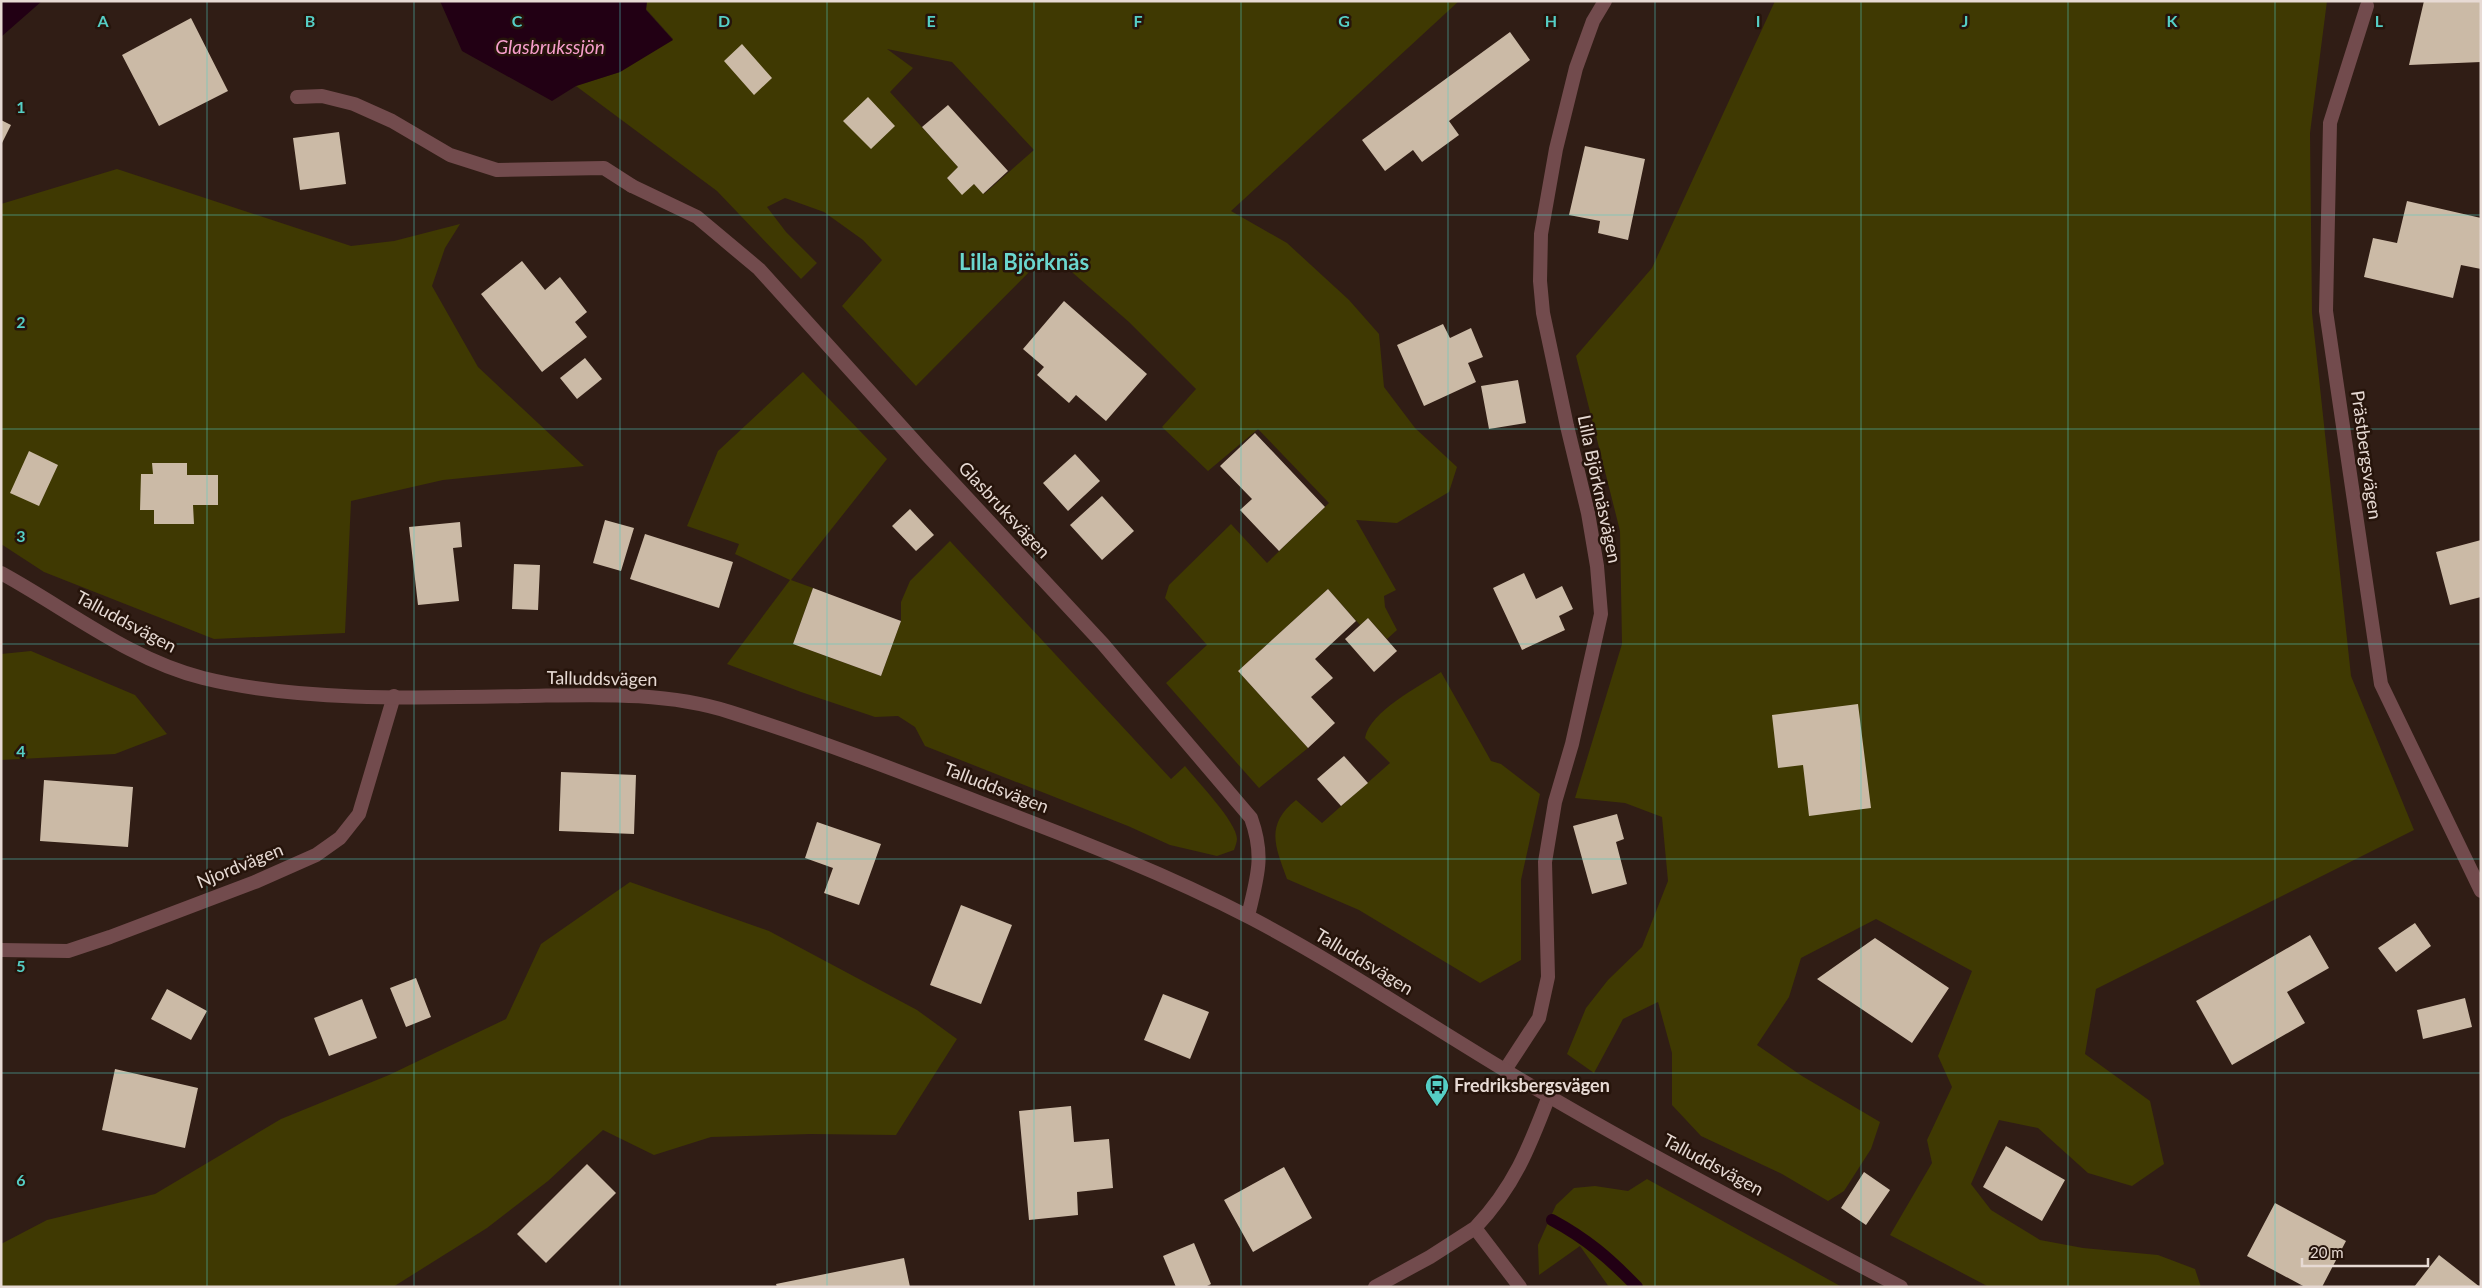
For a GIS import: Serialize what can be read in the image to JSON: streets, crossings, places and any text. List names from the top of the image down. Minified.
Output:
{"streets":{"street":["Prästbergsvägen","Lilla Björknäsvägen","Glasbruksvägen","Talluddsvägen","Njordvägen"]},"crossings":[["Lilla Björknäsvägen","Talluddsvägen"],["Glasbruksvägen","Talluddsvägen"],["Talluddsvägen","Njordvägen"]],"districts":["Lilla Björknäs"],"water":["Glasbrukssjön"],"places":{"bus stop":["Fredriksbergsvägen"]},"scale_bar":"20 m","grid":{"columns":["A","B","C","D","E","F","G","H","I","J","K","L"],"rows":["1","2","3","4","5","6"]}}
